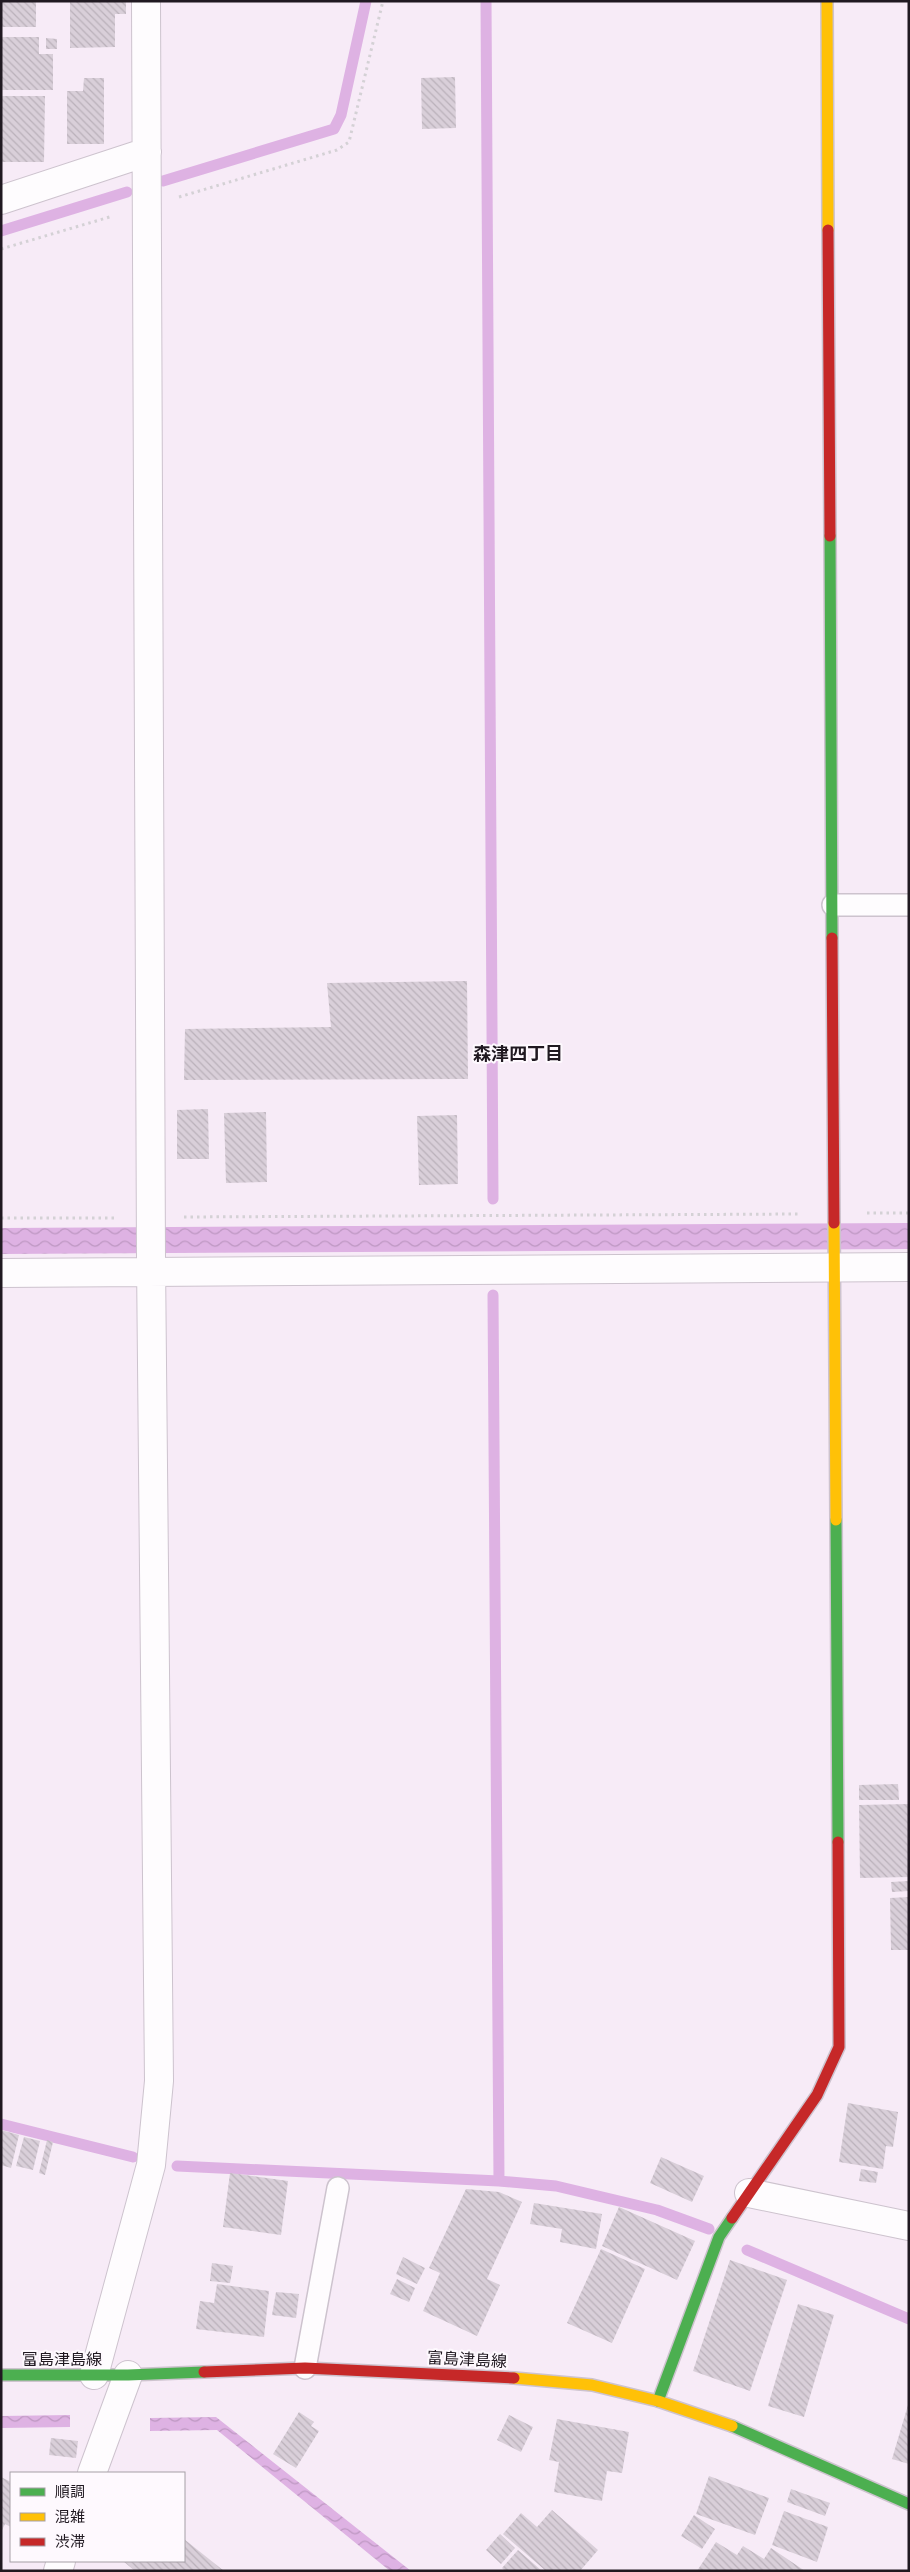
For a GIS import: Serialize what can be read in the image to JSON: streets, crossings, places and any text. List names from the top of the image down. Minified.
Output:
{"streets":{"street":["富島津島線"]},"districts":["森津四丁目"],"legend":["順調","混雑","渋滞"]}
